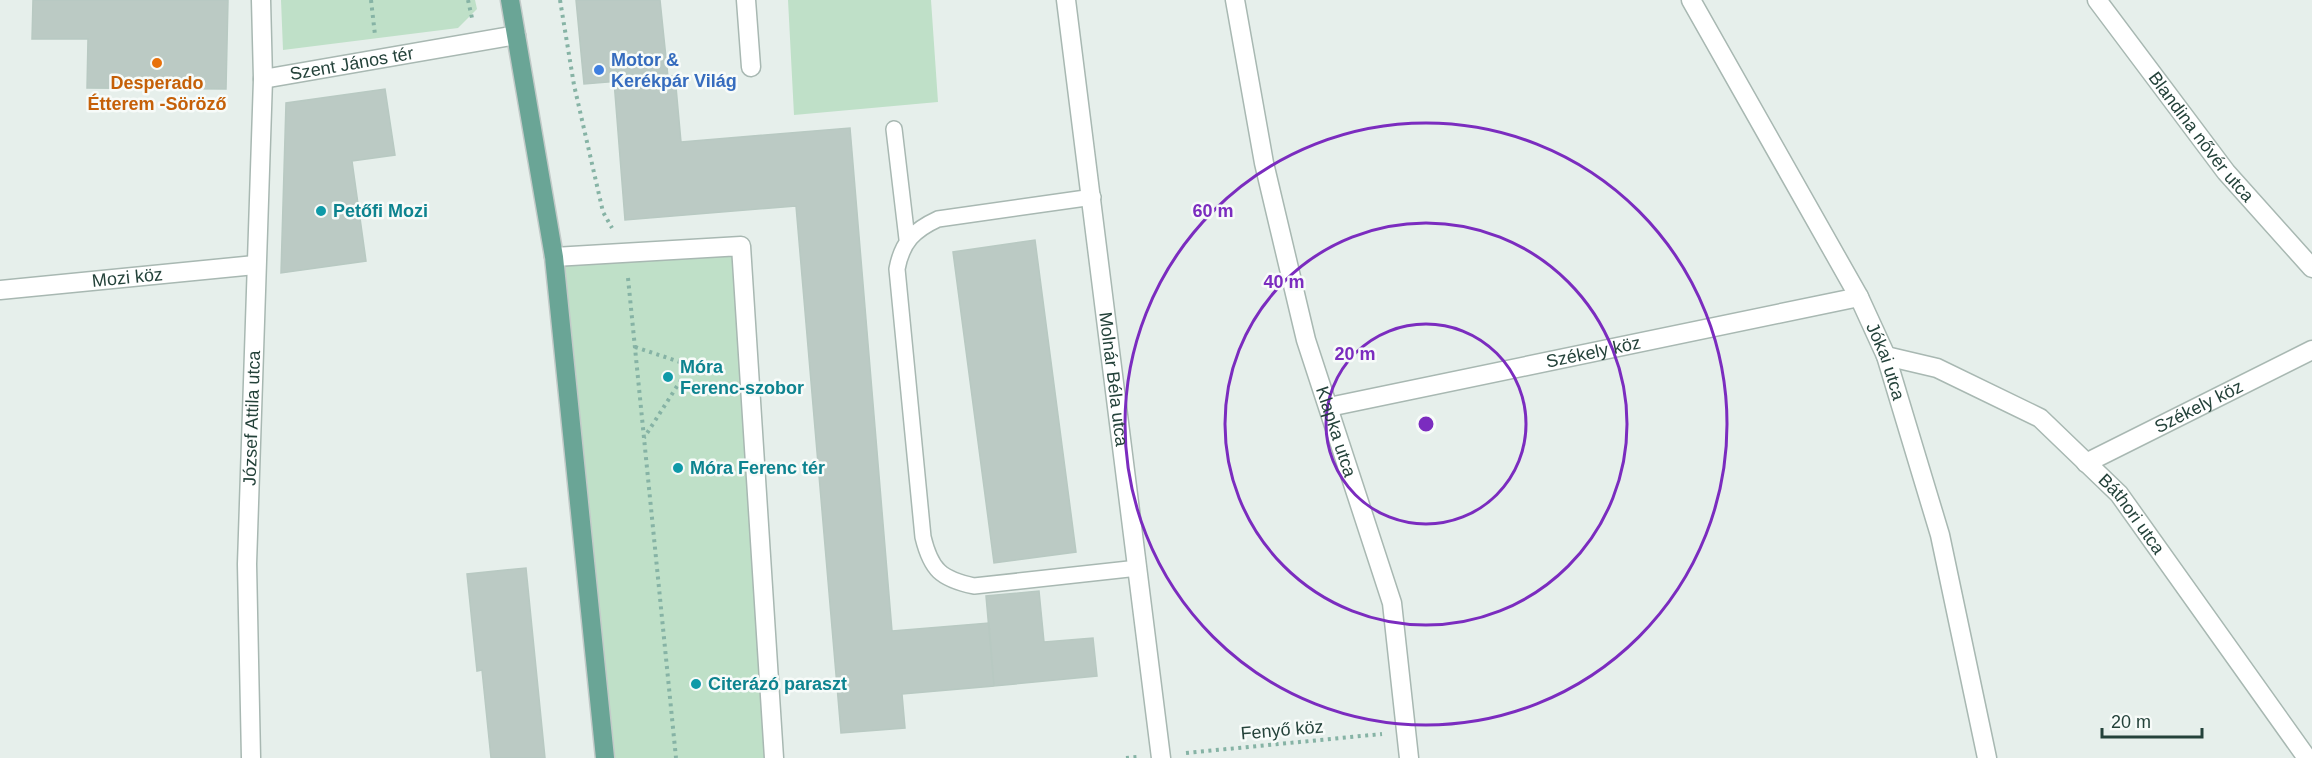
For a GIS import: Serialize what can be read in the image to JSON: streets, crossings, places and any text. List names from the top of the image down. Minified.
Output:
{"streets":{"street":["Szent János tér","Blandina nővér utca","Mozi köz","Székely köz","Jókai utca","Molnár Béla utca","József Attila utca","Klapka utca","Báthori utca"],"path":["Fenyő köz"]},"crossings":[["Szent János tér","József Attila utca"],["Mozi köz","József Attila utca"],["Székely köz","Jókai utca"],["Székely köz","Klapka utca"],["Székely köz","Báthori utca"],["Jókai utca","Báthori utca"],["Molnár Béla utca","Fenyő köz"],["Klapka utca","Fenyő köz"]],"places":["Desperado Étterem -Söröző","Motor & Kerékpár Világ","Petőfi Mozi","Móra Ferenc-szobor","Móra Ferenc tér","Citerázó paraszt"],"scale_bar":"20 m","rings":["60 m","40 m","20 m"]}
